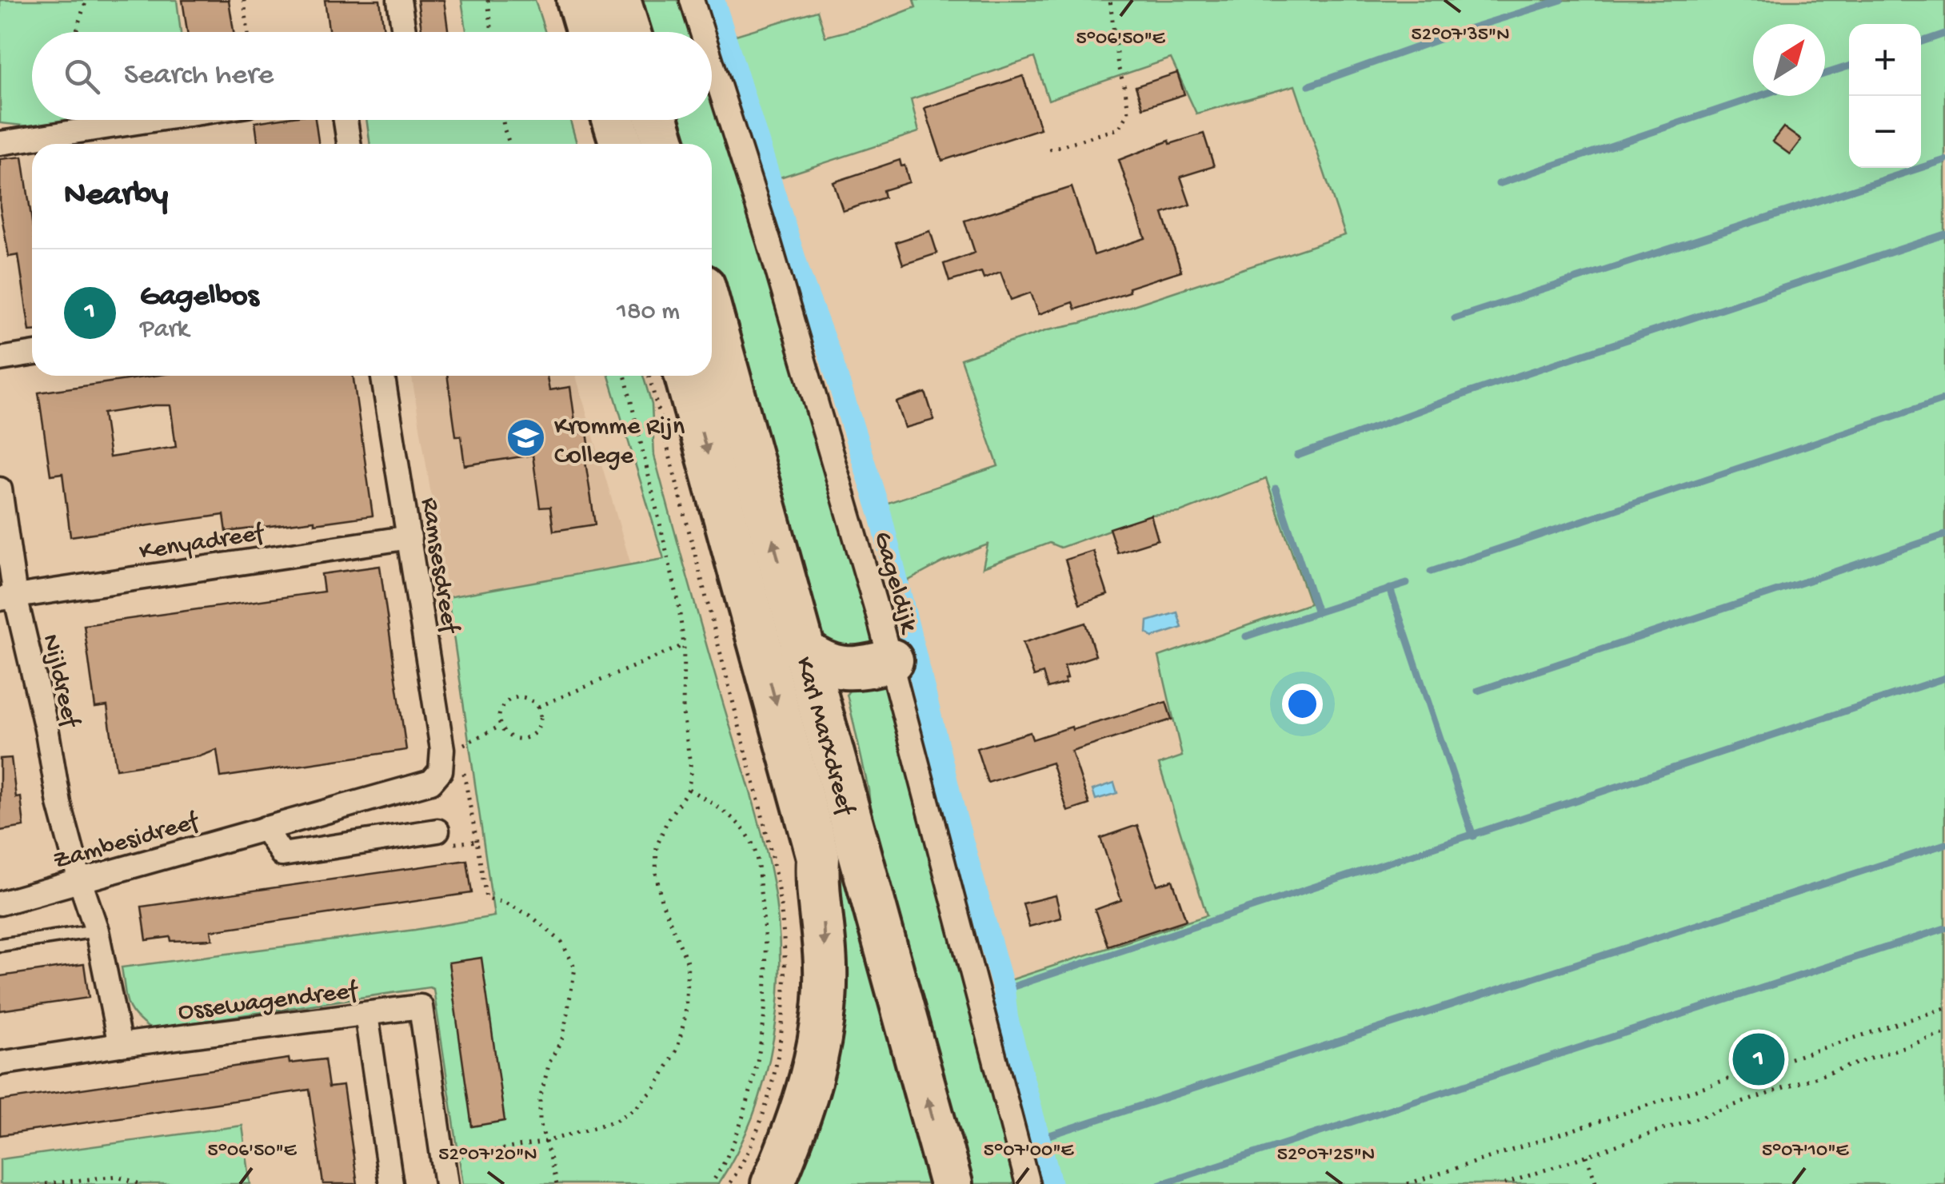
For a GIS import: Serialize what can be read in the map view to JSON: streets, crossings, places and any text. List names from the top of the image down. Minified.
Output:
{"streets":{"highway":["Karl Marxdreef"],"street":["Kenyadreef","Ramsesdreef","Gageldijk","Nijldreef","Zambesidreef","Ossewagendreef"]},"crossings":[["Kenyadreef","Ramsesdreef"],["Kenyadreef","Nijldreef"],["Ramsesdreef","Zambesidreef"],["Nijldreef","Zambesidreef"]],"places":{"school or university":["Kromme Rijn College"]},"north":"top right","page":{"map_buttons":["+","−"],"search":"Search here","heading":"Nearby","list":[{"mark":"1","name":"Gagelbos","note":"Park","value":"180 m"}],"pins":"1"},"coordinates":["52°07'35\"N","5°06'50\"E","5°07'00\"E","5°07'10\"E","52°07'20\"N","52°07'25\"N"]}
